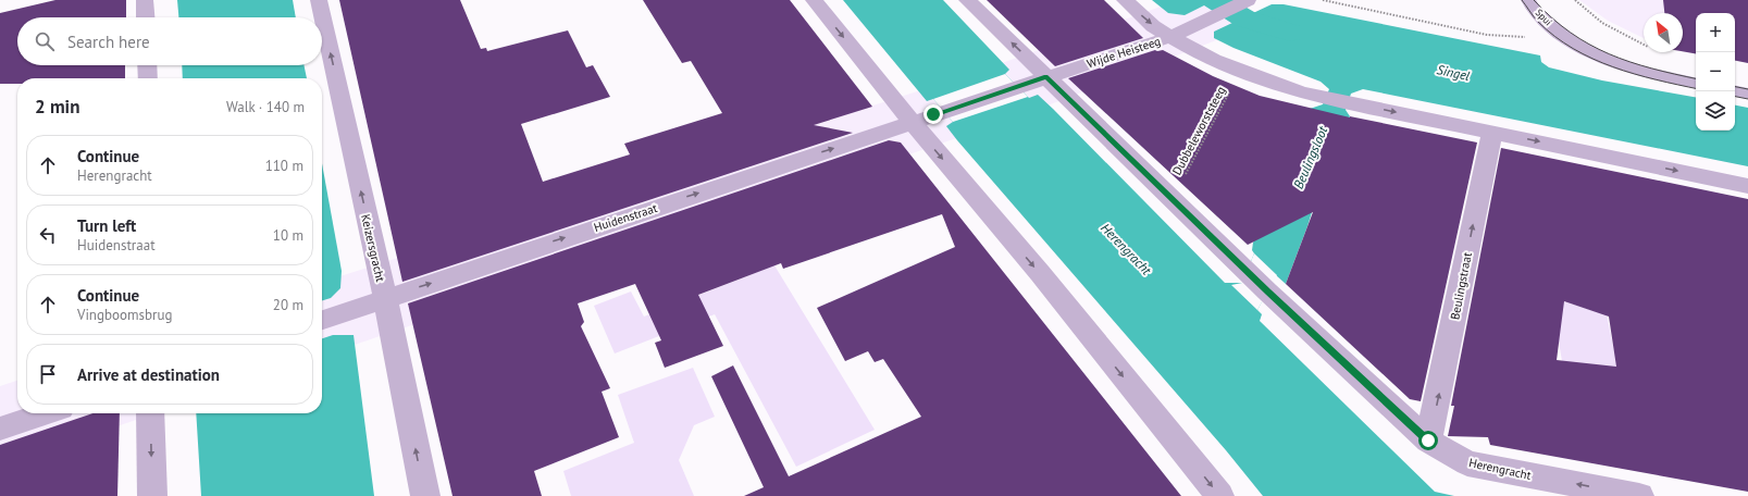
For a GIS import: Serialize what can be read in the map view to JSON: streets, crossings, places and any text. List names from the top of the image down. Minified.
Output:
{"streets":{"street":["Wijde Heisteeg","Huidenstraat","Keizersgracht","Beulingstraat","Herengracht"],"lane":["Spui"],"path":["Dubbeleworststeeg"]},"crossings":[["Wijde Heisteeg","Huidenstraat"],["Wijde Heisteeg","Herengracht"],["Dubbeleworststeeg","Herengracht"],["Huidenstraat","Keizersgracht"],["Huidenstraat","Herengracht"],["Beulingstraat","Herengracht"]],"one_way":["Huidenstraat","Keizersgracht","Beulingstraat","Herengracht"],"water":["Singel","Beulingsloot","Herengracht"],"north":"top left","page":{"map_buttons":["+","−"],"search":"Search here","heading":["2 min","Walk · 140 m"],"list":[["Continue","Herengracht","110 m"],["Turn left","Huidenstraat","10 m"],["Continue","Vingboomsbrug","20 m"],"Arrive at destination"]}}
